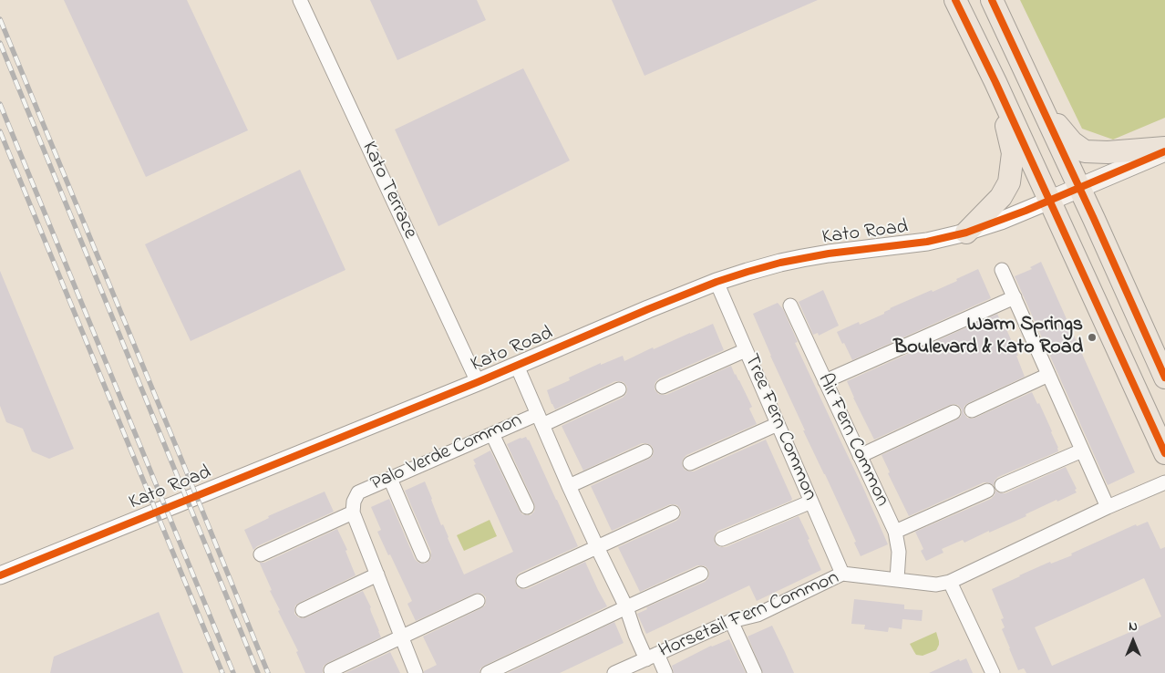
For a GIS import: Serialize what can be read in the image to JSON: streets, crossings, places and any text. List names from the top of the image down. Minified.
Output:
{"streets":{"street":["Kato Terrace","Kato Road","Tree Fern Common","Air Fern Common","Palo Verde Common","Horsetail Fern Common"]},"crossings":[["Kato Terrace","Kato Road"],["Kato Road","Tree Fern Common"],["Kato Road","Palo Verde Common"],["Tree Fern Common","Horsetail Fern Common"],["Air Fern Common","Horsetail Fern Common"],["Palo Verde Common","Horsetail Fern Common"]],"places":["Warm Springs Boulevard & Kato Road"],"north":"top"}
